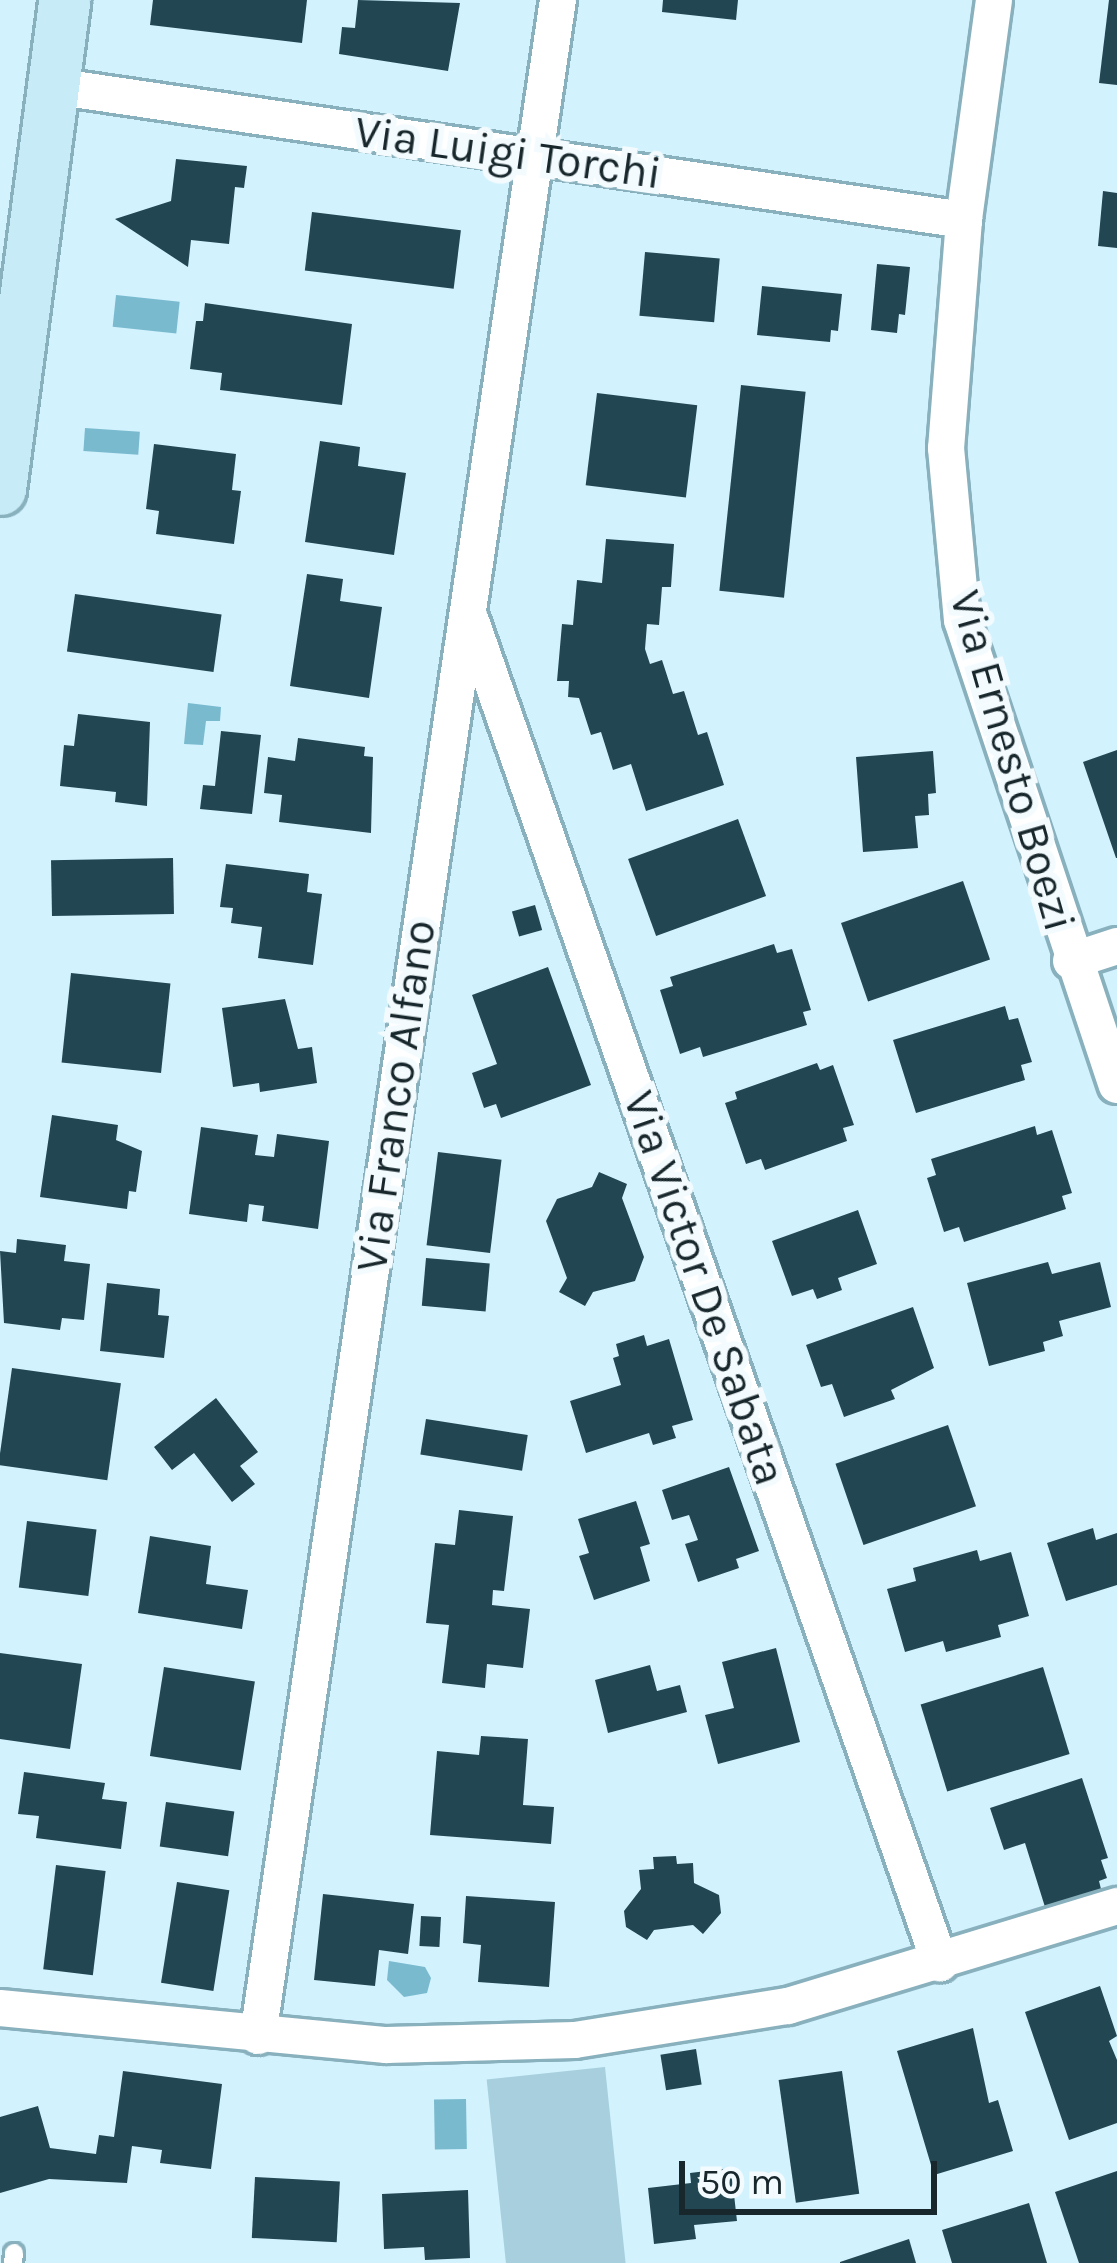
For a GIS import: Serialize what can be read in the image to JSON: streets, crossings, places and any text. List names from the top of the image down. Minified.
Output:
{"streets":{"street":["Via Luigi Torchi","Via Ernesto Boezi","Via Franco Alfano","Via Victor De Sabata"]},"crossings":[["Via Luigi Torchi","Via Ernesto Boezi"],["Via Luigi Torchi","Via Franco Alfano"],["Via Franco Alfano","Via Victor De Sabata"]],"scale_bar":"50 m"}
